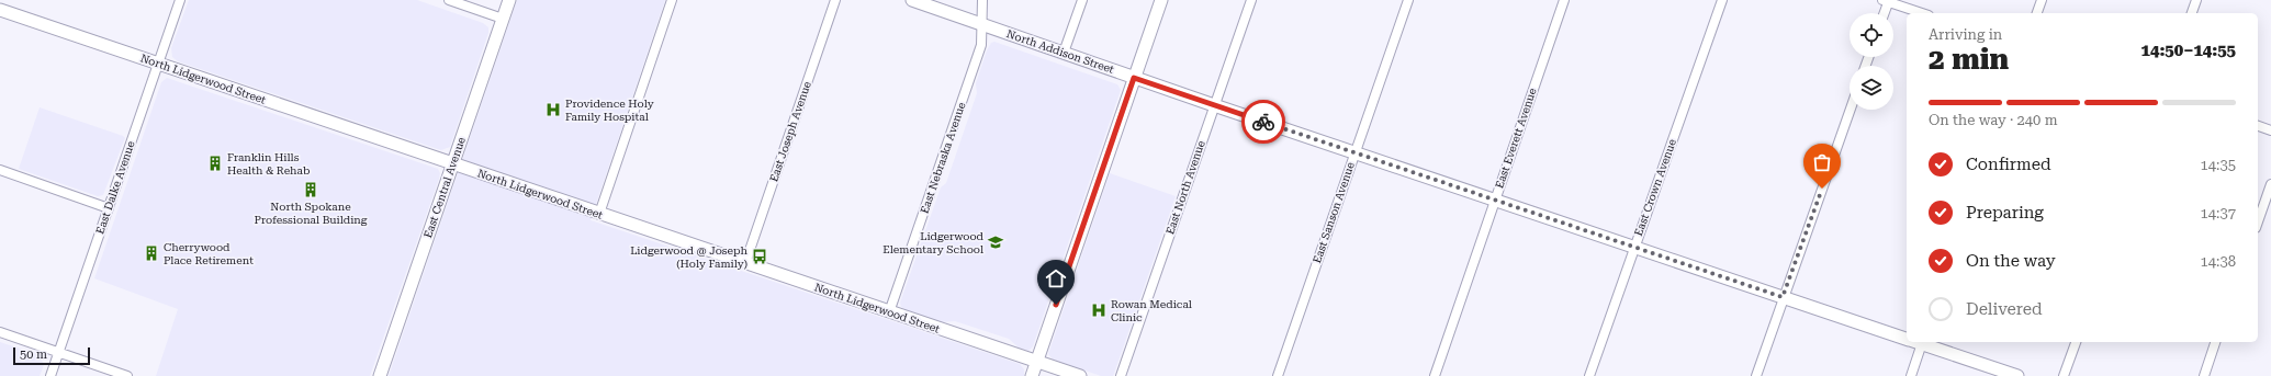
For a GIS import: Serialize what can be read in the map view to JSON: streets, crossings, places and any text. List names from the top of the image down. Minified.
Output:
{"streets":{"street":["North Addison Street","North Lidgerwood Street","East Joseph Avenue","East Everett Avenue","East Nebraska Avenue","East Dalke Avenue","East Central Avenue","East North Avenue","East Crown Avenue","East Sanson Avenue"]},"crossings":[["North Addison Street","East Everett Avenue"],["North Addison Street","East Nebraska Avenue"],["North Addison Street","East North Avenue"],["North Addison Street","East Crown Avenue"],["North Addison Street","East Sanson Avenue"],["North Lidgerwood Street","East Joseph Avenue"],["North Lidgerwood Street","East Nebraska Avenue"],["North Lidgerwood Street","East Dalke Avenue"],["North Lidgerwood Street","East Central Avenue"]],"places":{"hospital":["Providence Holy Family Hospital","Rowan Medical Clinic"],"building":["Franklin Hills Health & Rehab","North Spokane Professional Building","Cherrywood Place Retirement"],"school or university":["Lidgerwood Elementary School"],"bus stop":["Lidgerwood @ Joseph (Holy Family)"]},"scale_bar":"50 m","page":{"heading":["2 min","Arriving in","14:50–14:55"],"bar":"On the way · 240 m","list":[["Confirmed","14:35"],["Preparing","14:37"],["On the way","14:38"],"Delivered"],"scale":"50 m"}}
